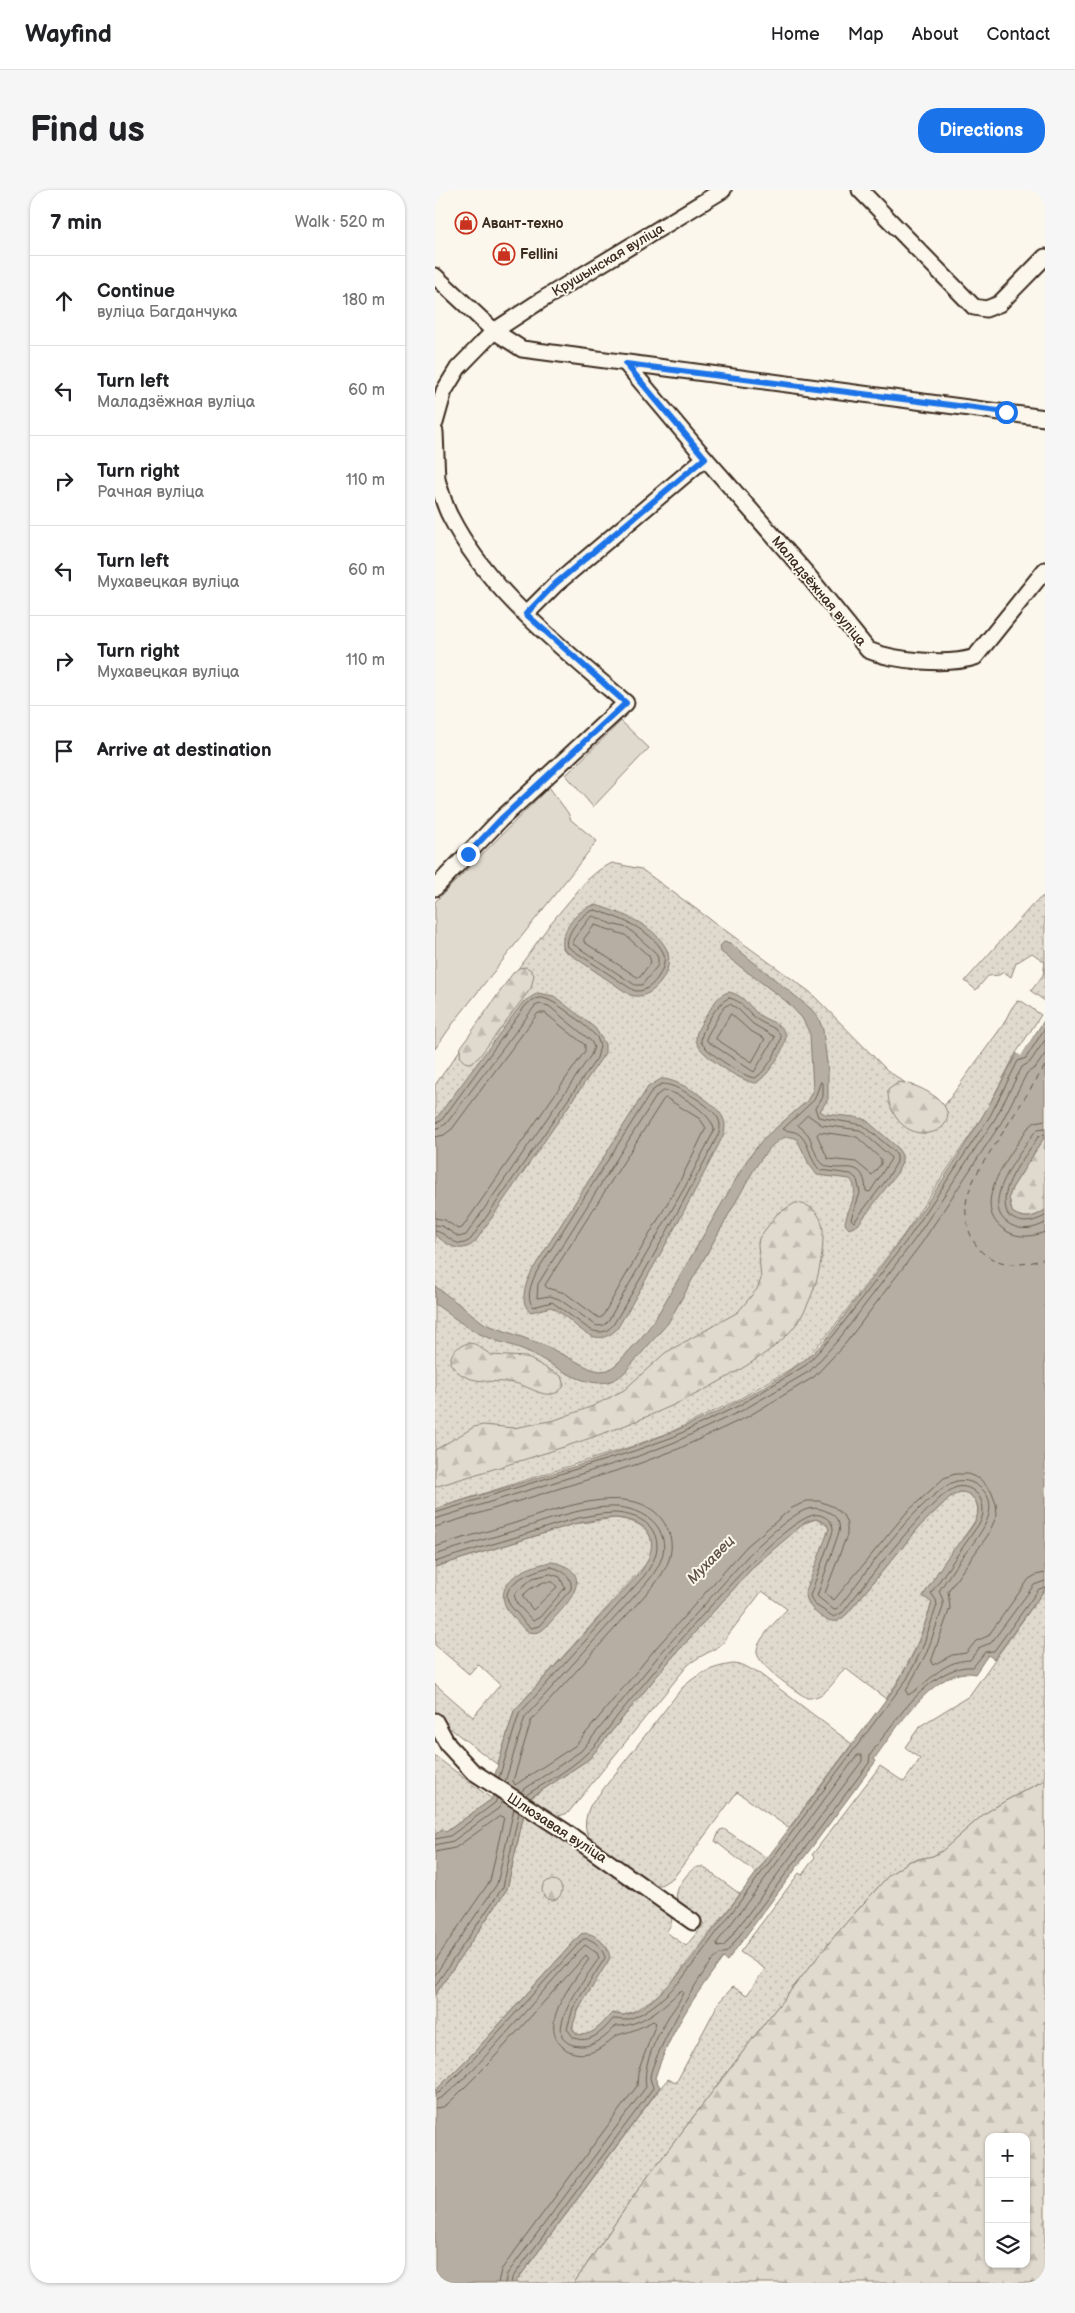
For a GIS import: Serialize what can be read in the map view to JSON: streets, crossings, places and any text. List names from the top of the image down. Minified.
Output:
{"streets":{"street":["Крушынская вуліца","Маладзёжная вуліца","Шлюзавая вуліца"]},"water":["Мухавец"],"places":{"shop":["Авант-техно","Fellini"]},"page":{"header":"Wayfind","nav":["Home","Map","About","Contact"],"buttons":"Directions","title":"Find us","heading":["7 min","Walk · 520 m"],"list":[["Continue","вуліца Багданчука","180 m"],["Turn left","Маладзёжная вуліца","60 m"],["Turn right","Рачная вуліца","110 m"],["Turn left","Мухавецкая вуліца","60 m"],["Turn right","Мухавецкая вуліца","110 m"],"Arrive at destination"],"map_buttons":["+","−"]}}
